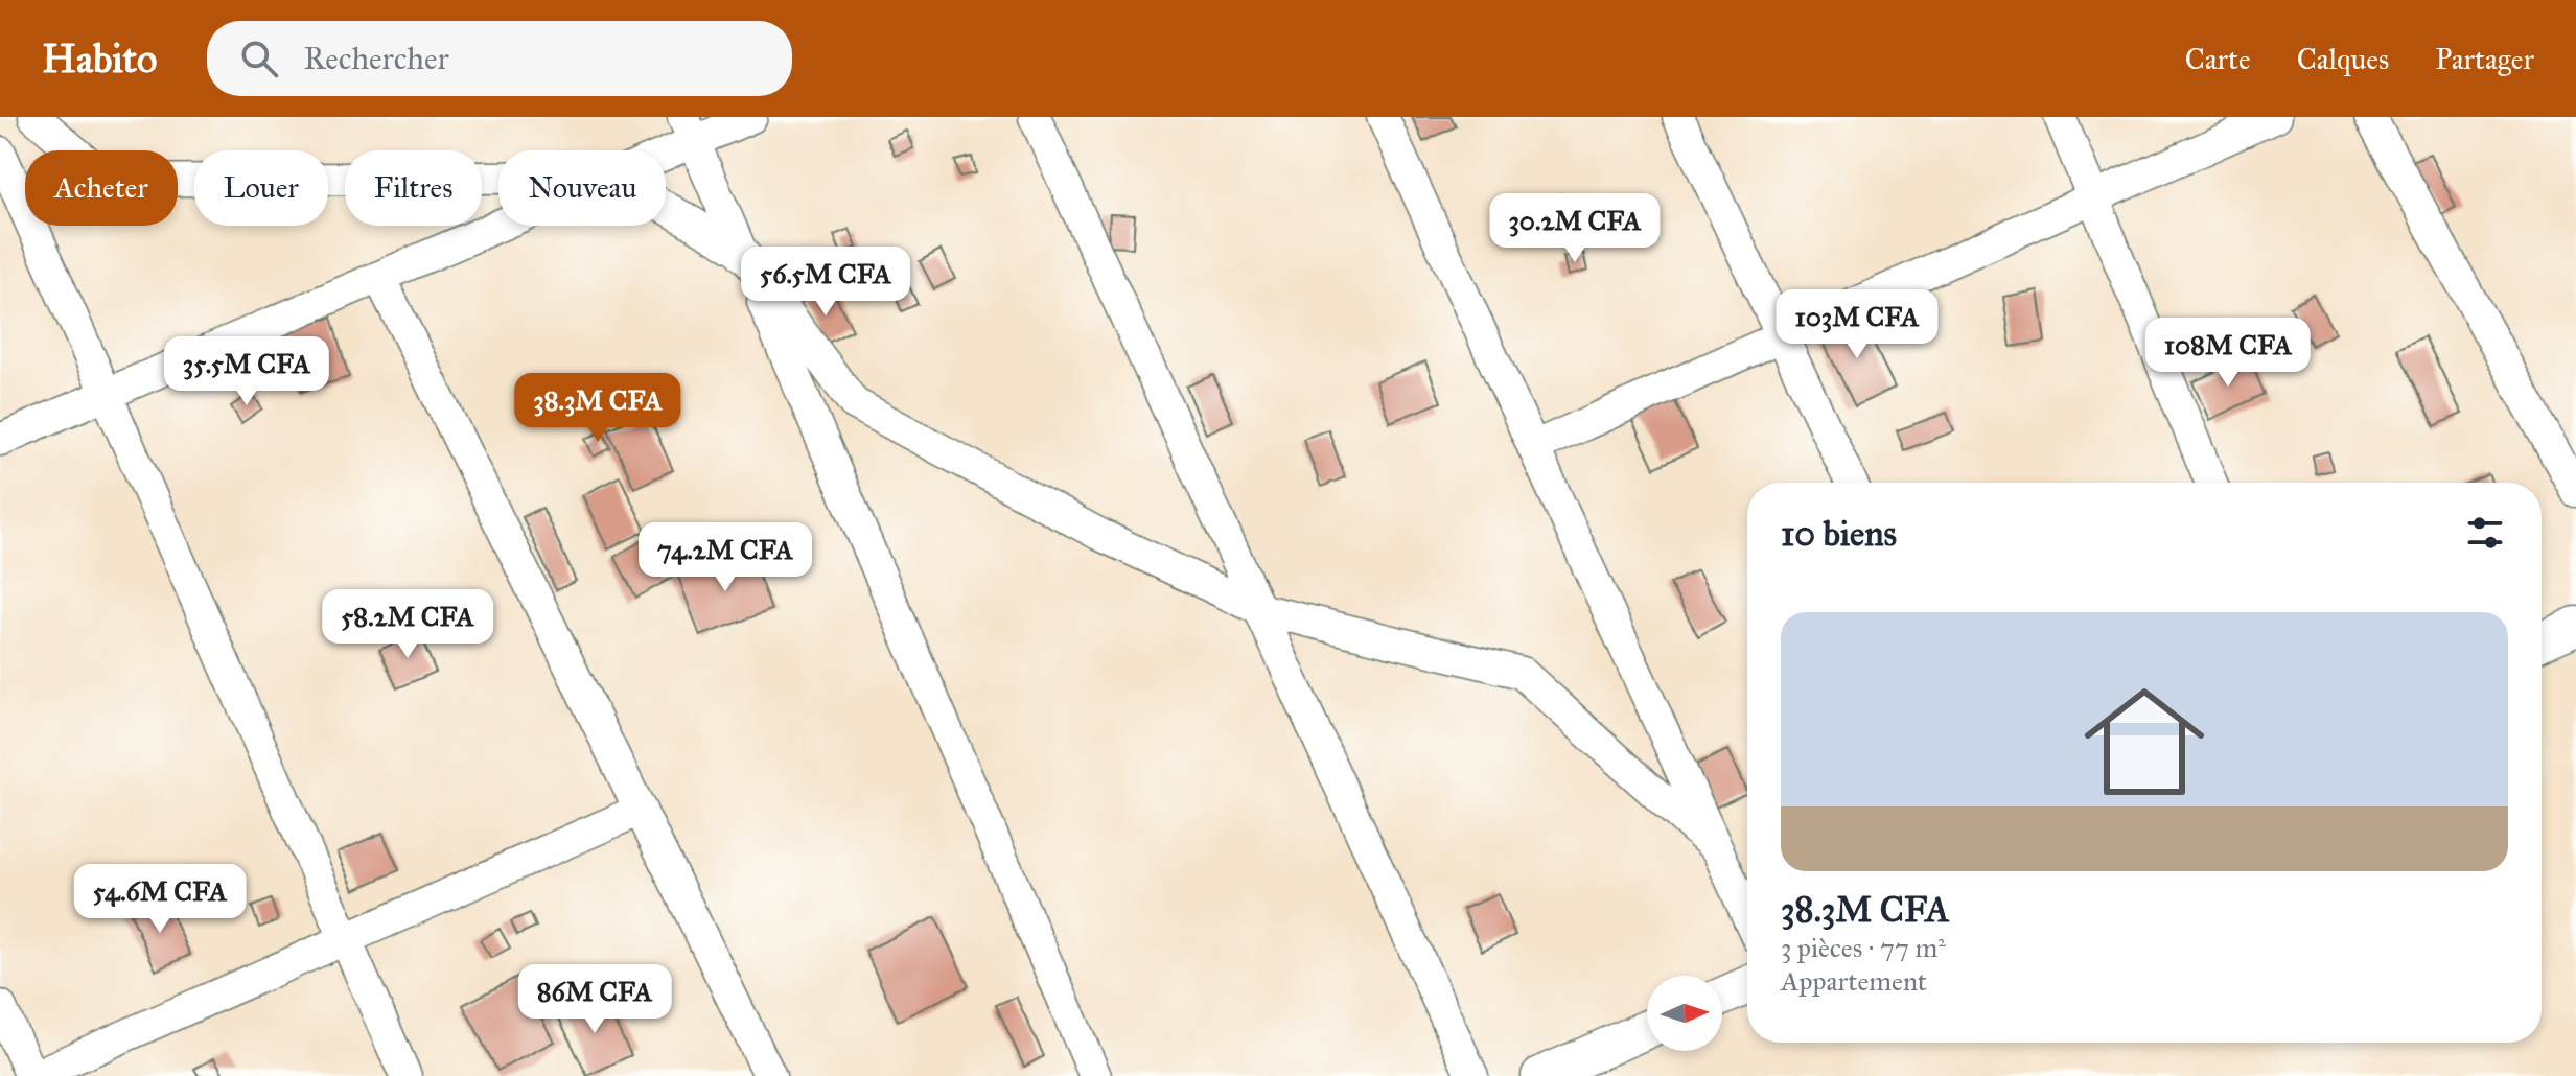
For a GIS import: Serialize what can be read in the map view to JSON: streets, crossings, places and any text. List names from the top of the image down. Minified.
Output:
{"north":"right","page":{"header":"Habito","search":"Rechercher","nav":["Carte","Calques","Partager"],"chip":["Acheter","Louer","Filtres","Nouveau"],"price":["30.2M CFA","56.5M CFA","103M CFA","108M CFA","35.5M CFA","38.3M CFA","74.2M CFA","58.2M CFA","54.6M CFA","86M CFA"],"heading":"10 biens","list":[{"name":"38.3M CFA","note":"3 pièces · 77 m² · Appartement"}]}}
